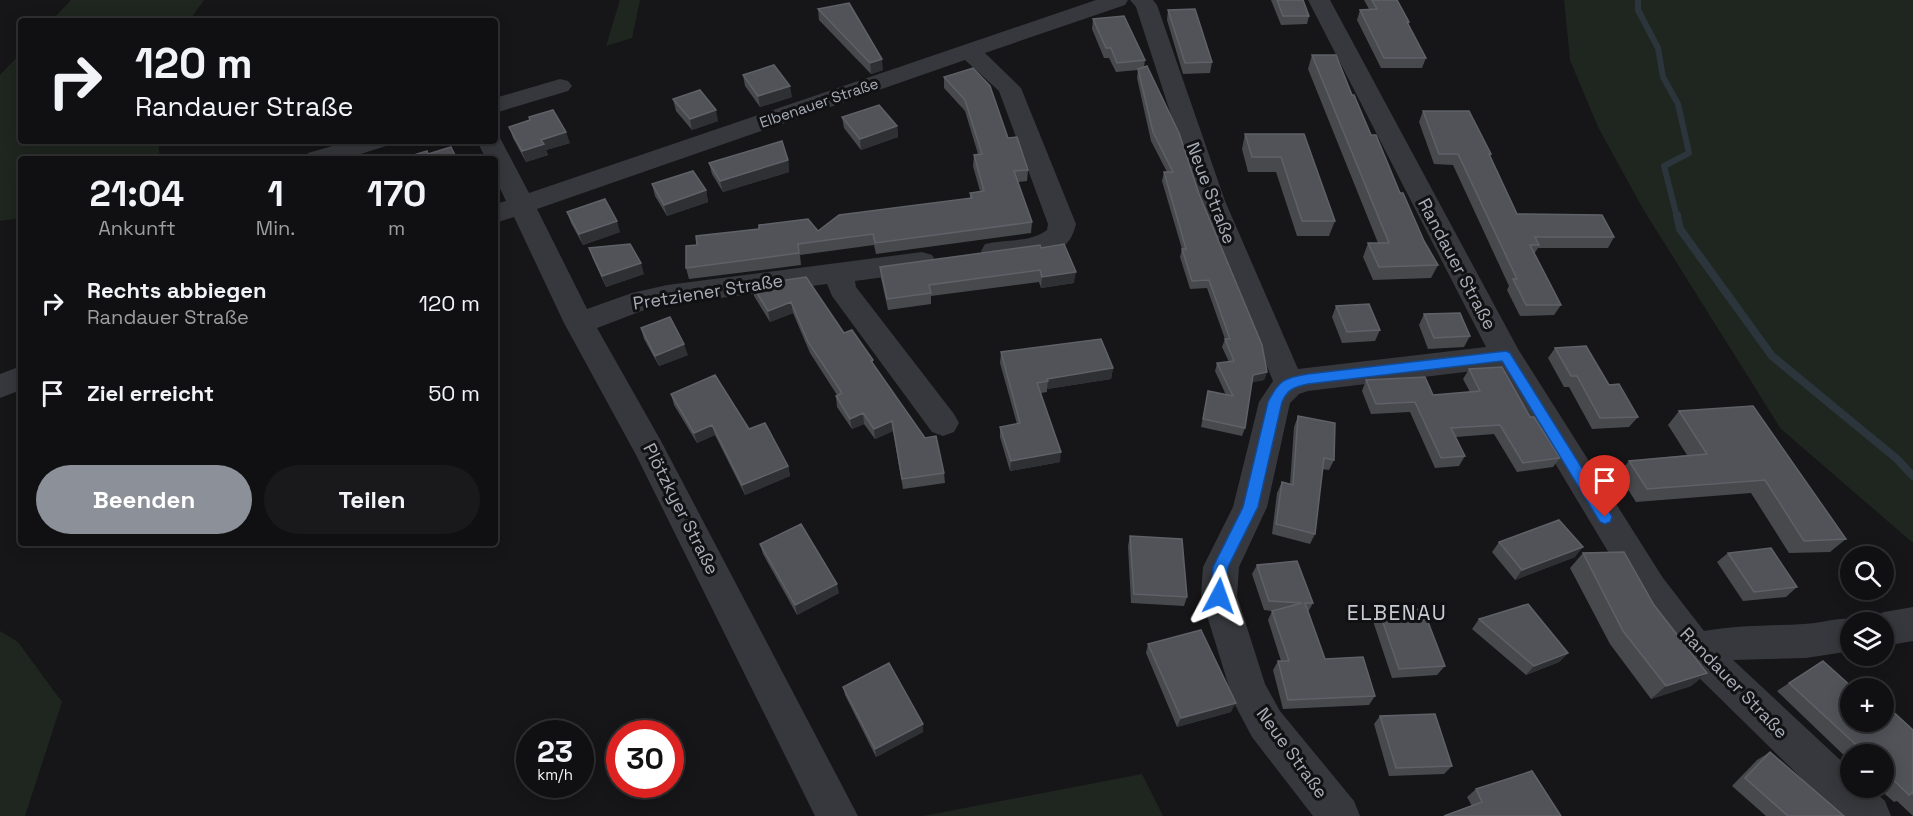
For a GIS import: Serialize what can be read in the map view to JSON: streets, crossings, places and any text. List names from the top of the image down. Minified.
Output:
{"streets":{"street":["Elbenauer Straße","Neue Straße","Randauer Straße","Pretziener Straße","Plötzkyer Straße"]},"crossings":[["Elbenauer Straße","Pretziener Straße"],["Elbenauer Straße","Plötzkyer Straße"],["Pretziener Straße","Plötzkyer Straße"]],"districts":["ELBENAU"],"page":{"turn":["120 m","Randauer Straße"],"eta":["21:04","Ankunft","1","Min.","170","m"],"list":[{"name":"Rechts abbiegen","note":"Randauer Straße","value":"120 m"},{"name":"Ziel erreicht","value":"50 m"}],"buttons":["Beenden","Teilen"],"map_buttons":["+","−"],"speed":"23 km/h","limit":"30"}}
